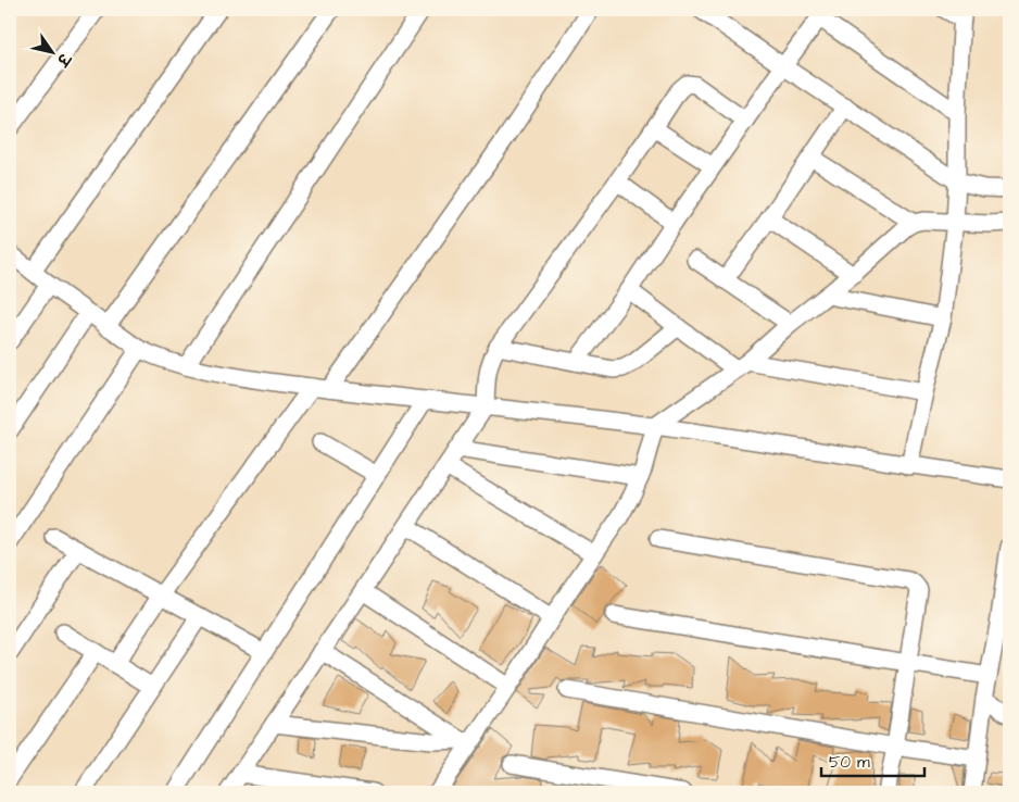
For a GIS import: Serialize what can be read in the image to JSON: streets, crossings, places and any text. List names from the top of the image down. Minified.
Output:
{"scale_bar":"50 m","north":"bottom right"}
